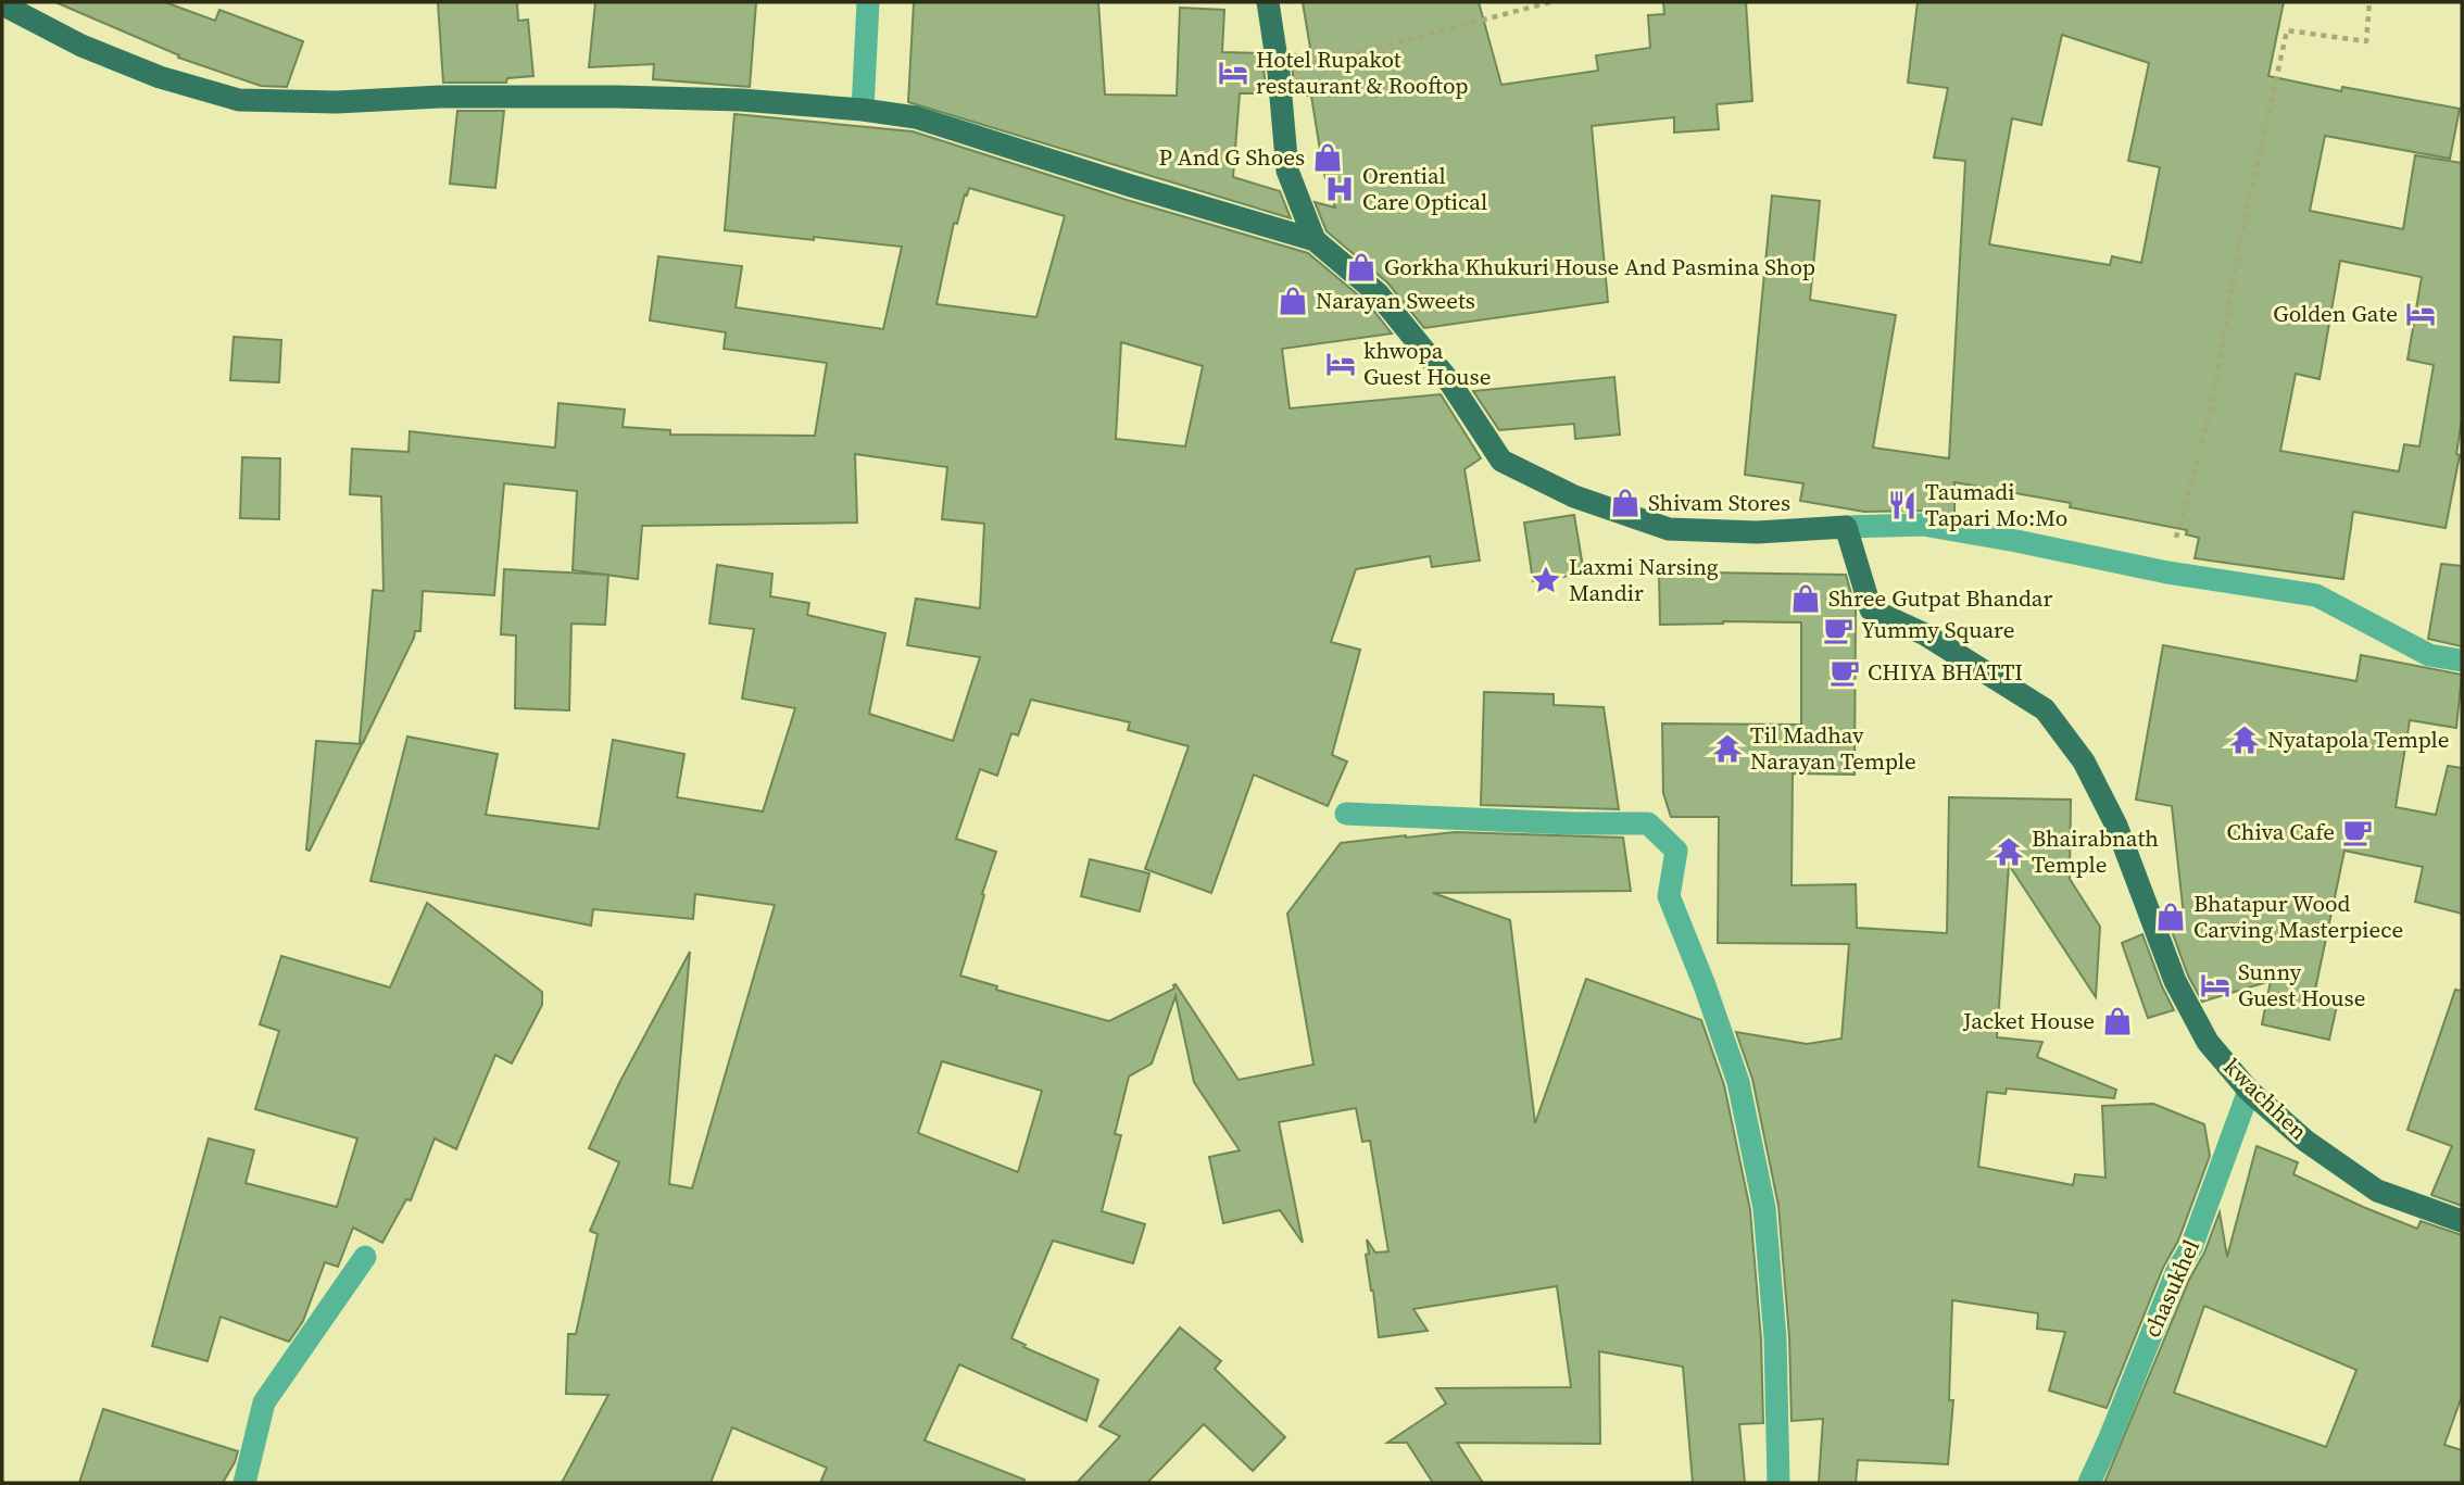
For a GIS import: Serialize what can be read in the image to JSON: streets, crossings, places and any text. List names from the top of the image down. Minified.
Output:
{"streets":{"main road":["kwachhen"],"street":["chasukhel"]},"crossings":[["kwachhen","chasukhel"]],"places":{"hotel":["Hotel Rupakot restaurant & Rooftop","Golden Gate","khwopa Guest House","Sunny Guest House"],"shop":["P And G Shoes","Gorkha Khukuri House And Pasmina Shop","Narayan Sweets","Shivam Stores","Shree Gutpat Bhandar","Bhatapur Wood Carving Masterpiece","Jacket House"],"hospital":["Orential Care Optical"],"restaurant":["Taumadi Tapari Mo:Mo"],"place":["Laxmi Narsing Mandir"],"cafe":["Yummy Square","CHIYA BHATTI","Chiva Cafe"],"temple":["Nyatapola Temple","Til Madhav Narayan Temple","Bhairabnath Temple"]}}
